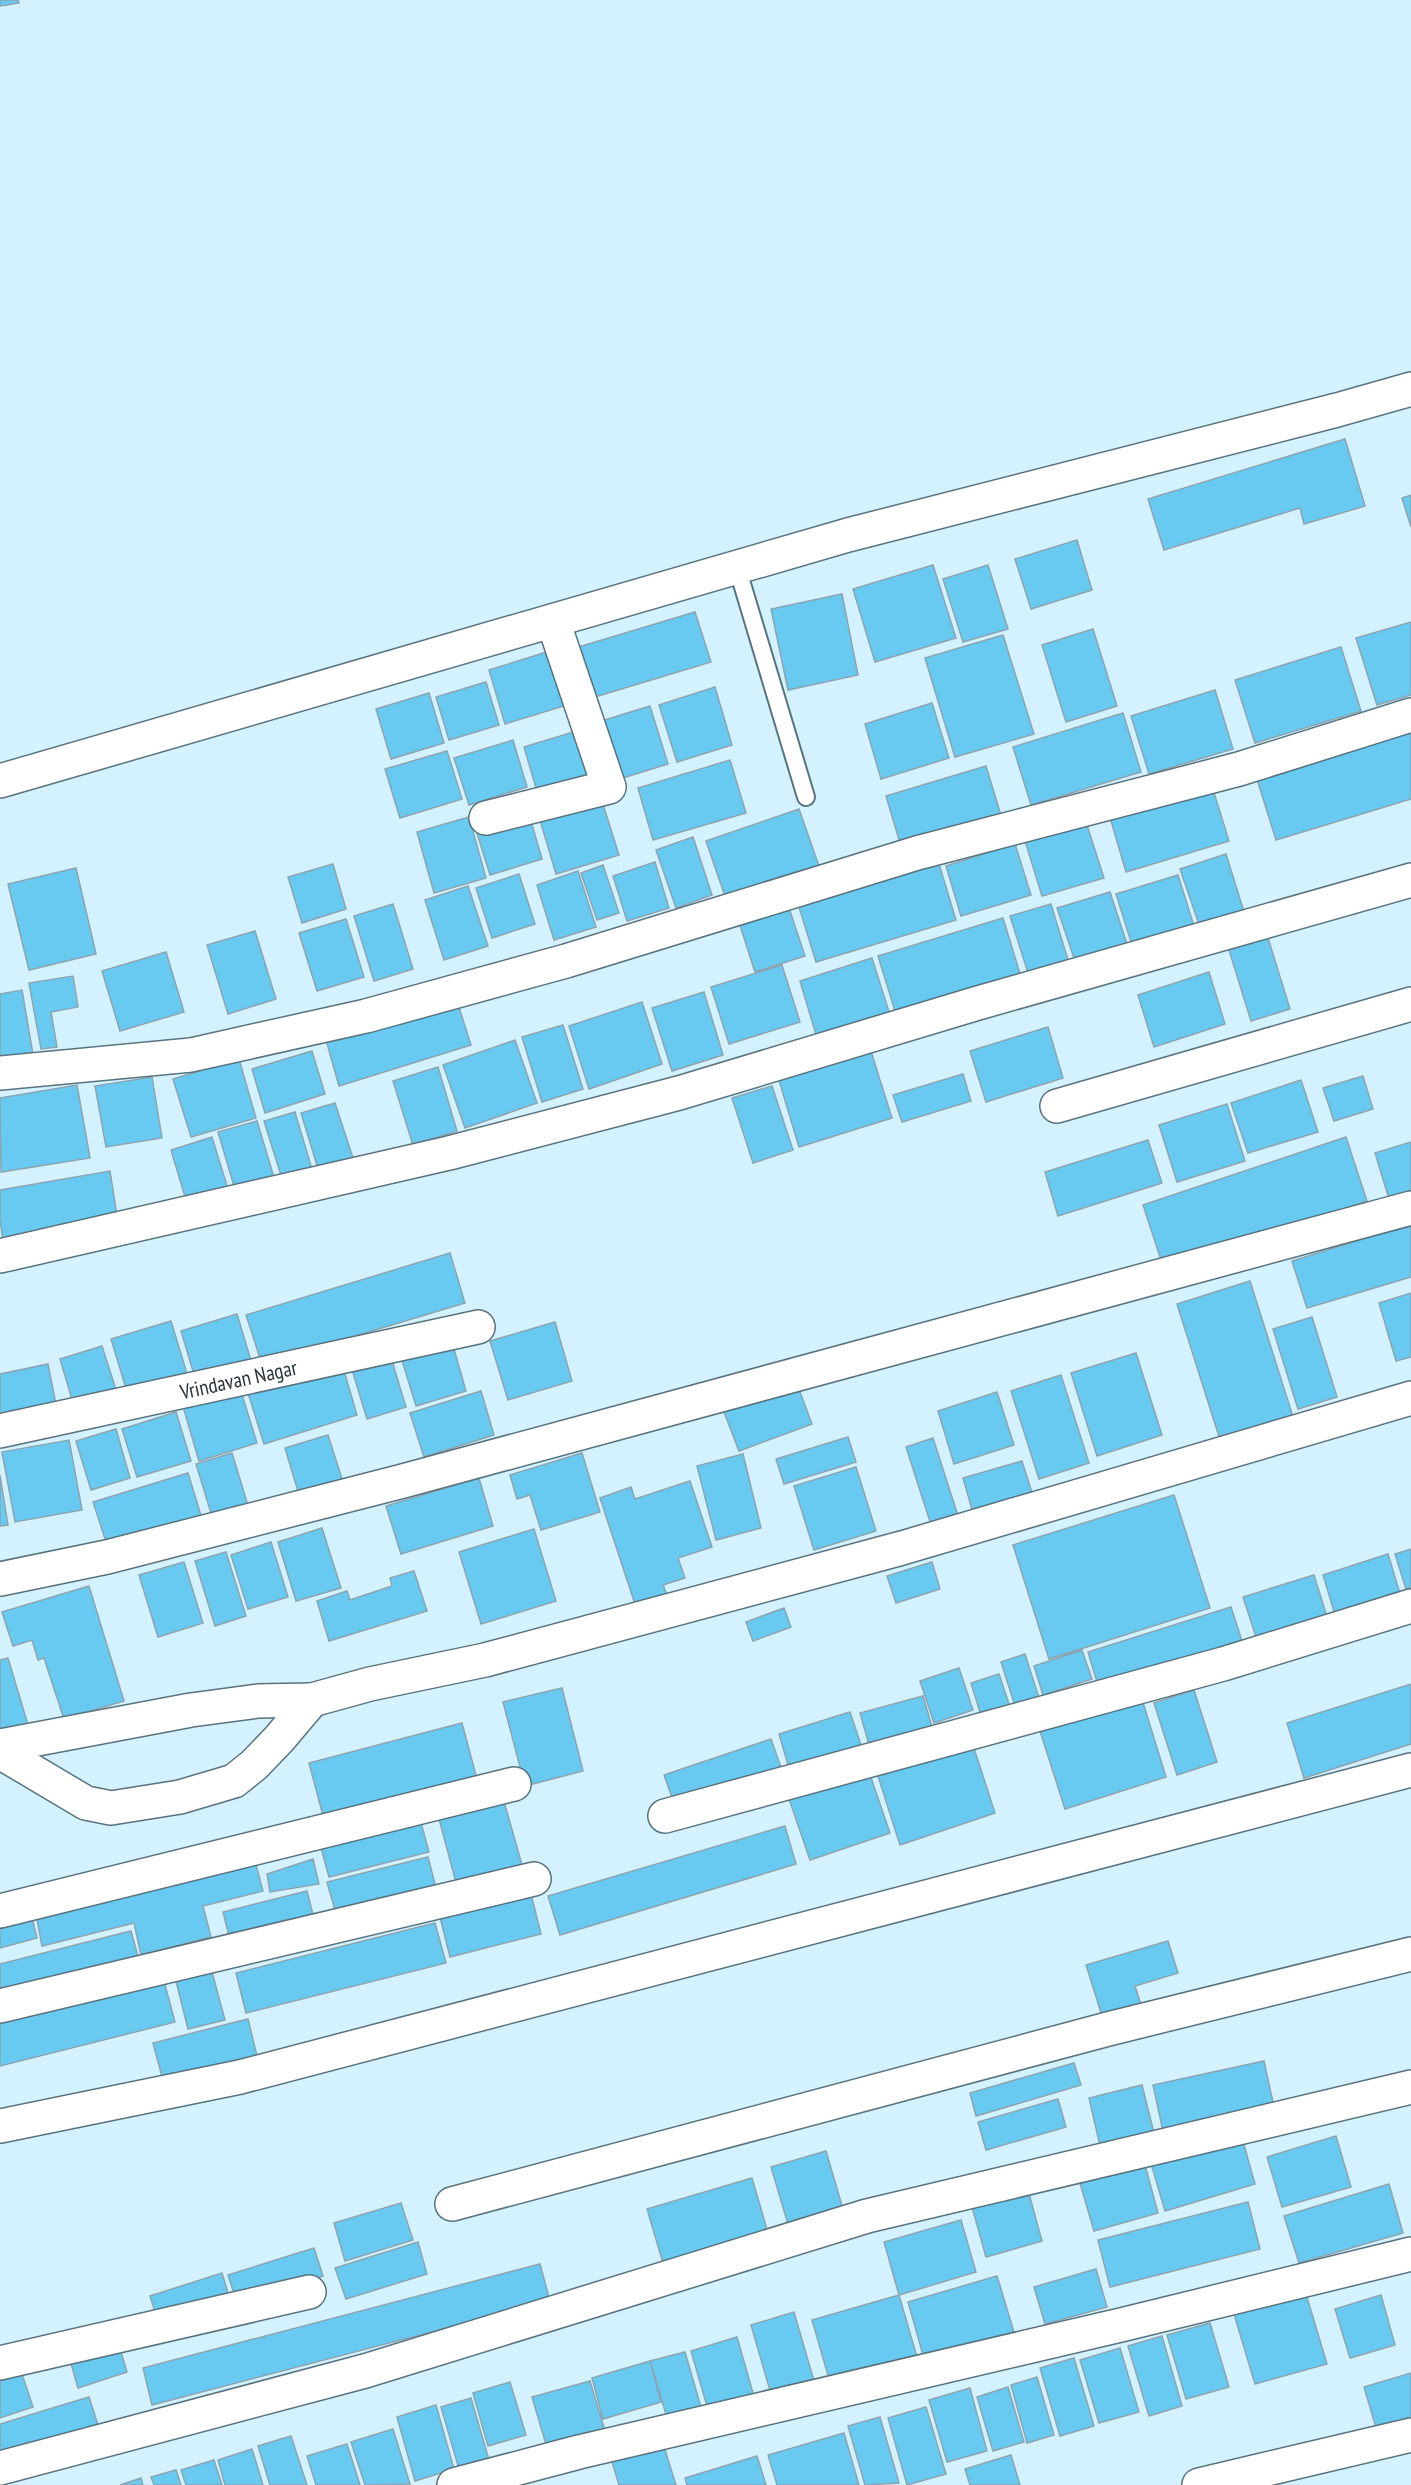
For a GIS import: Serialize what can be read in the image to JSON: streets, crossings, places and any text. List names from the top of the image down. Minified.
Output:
{"streets":{"street":["Vrindavan Nagar"]}}
